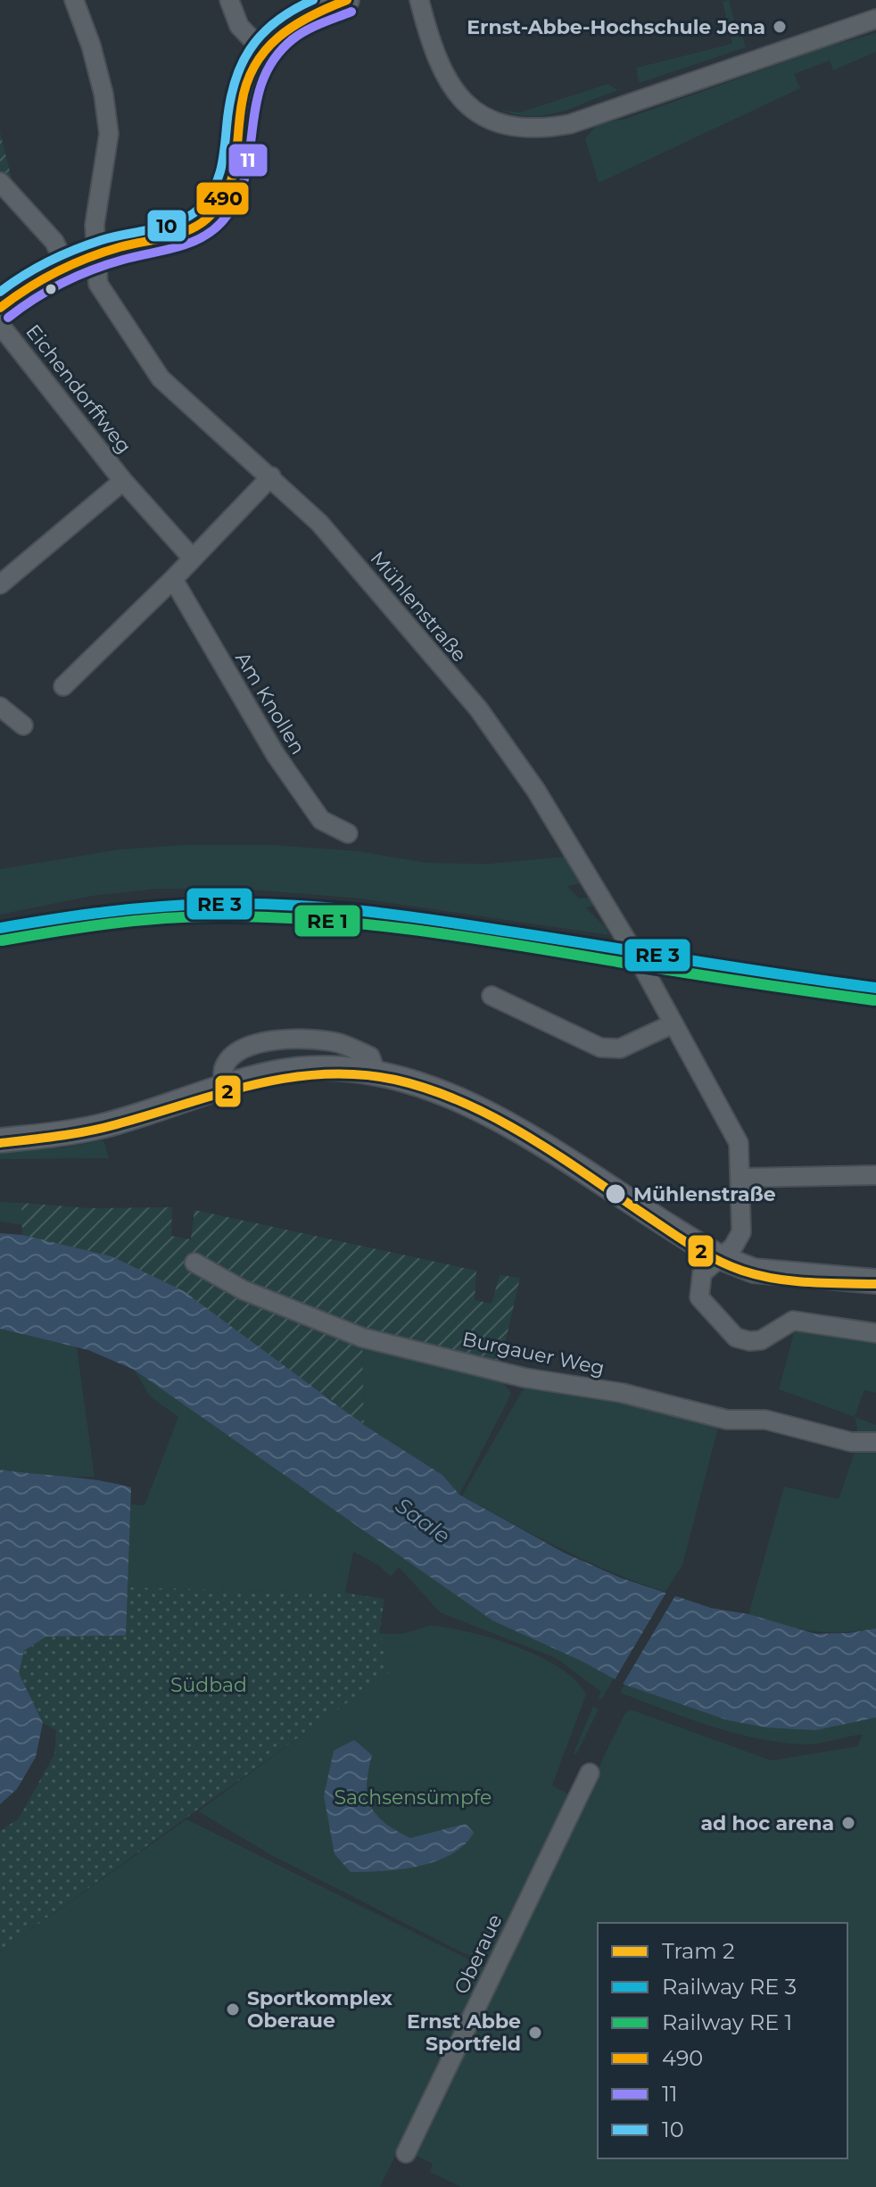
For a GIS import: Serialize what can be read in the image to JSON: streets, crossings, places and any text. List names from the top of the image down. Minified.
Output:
{"streets":{"street":["Eichendorffweg","Mühlenstraße","Am Knollen","Burgauer Weg","Oberaue"]},"water":["Saale"],"parks":["Südbad","Sachsensümpfe"],"places":["Ernst-Abbe-Hochschule Jena","Mühlenstraße","ad hoc arena","Sportkomplex Oberaue","Ernst Abbe Sportfeld"],"lines":["transit line 490","transit line 10","transit line 11","tram line 2"],"legend":["Tram 2","Railway RE 3","Railway RE 1","490","11","10"]}
